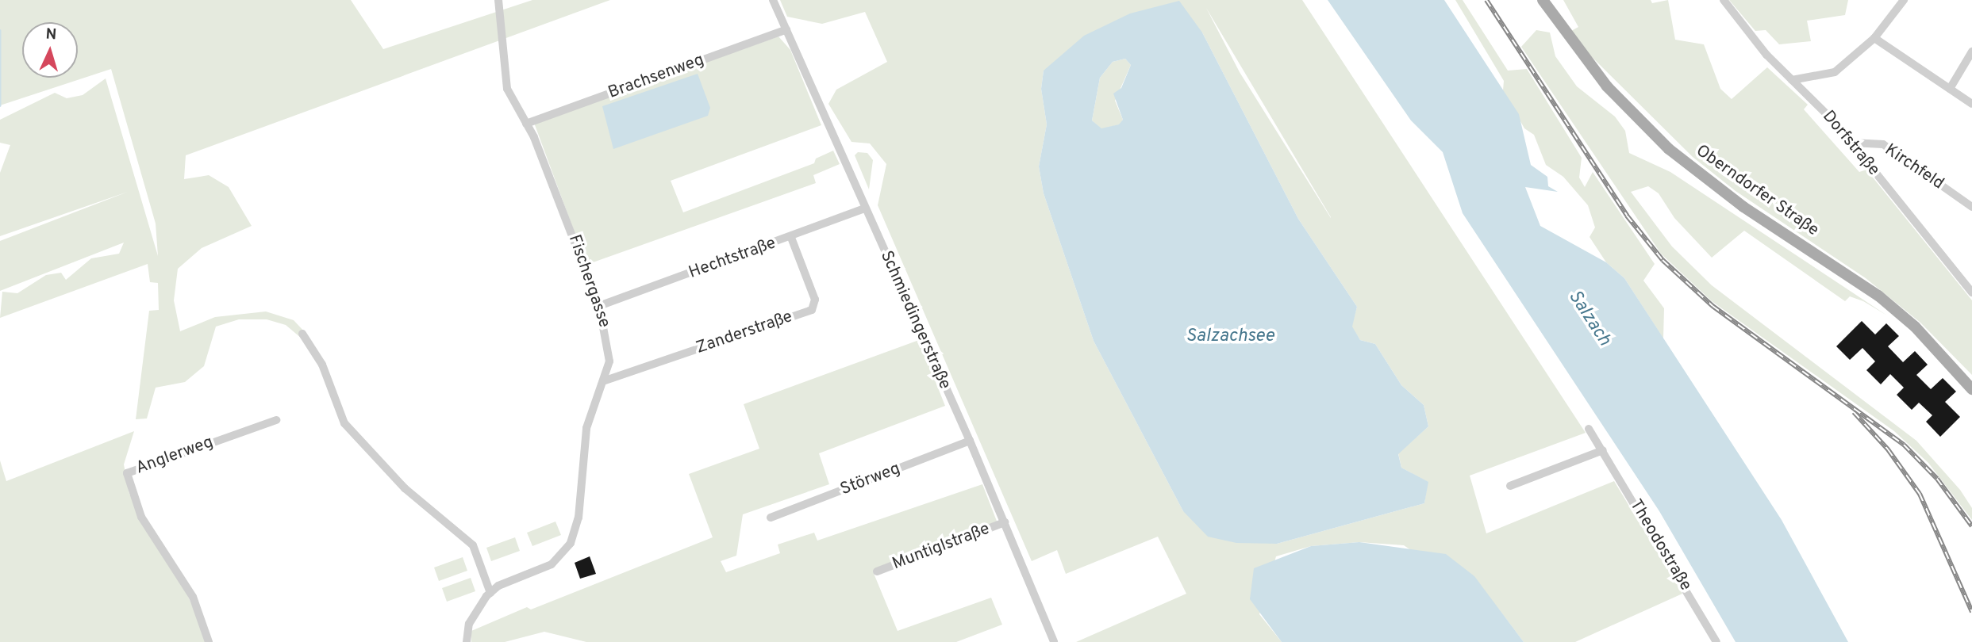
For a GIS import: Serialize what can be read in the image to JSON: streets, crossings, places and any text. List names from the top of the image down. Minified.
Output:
{"streets":{"main road":["Oberndorfer Straße"],"street":["Brachsenweg","Dorfstraße","Kirchfeld","Hechtstraße","Fischergasse","Schmiedingerstraße","Zanderstraße","Anglerweg","Störweg","Theodostraße","Muntiglstraße"]},"crossings":[["Brachsenweg","Fischergasse"],["Brachsenweg","Schmiedingerstraße"],["Dorfstraße","Kirchfeld"],["Hechtstraße","Fischergasse"],["Hechtstraße","Schmiedingerstraße"],["Hechtstraße","Zanderstraße"],["Fischergasse","Zanderstraße"],["Schmiedingerstraße","Störweg"],["Schmiedingerstraße","Muntiglstraße"]],"water":["Salzach","Salzachsee"],"north":"top"}
